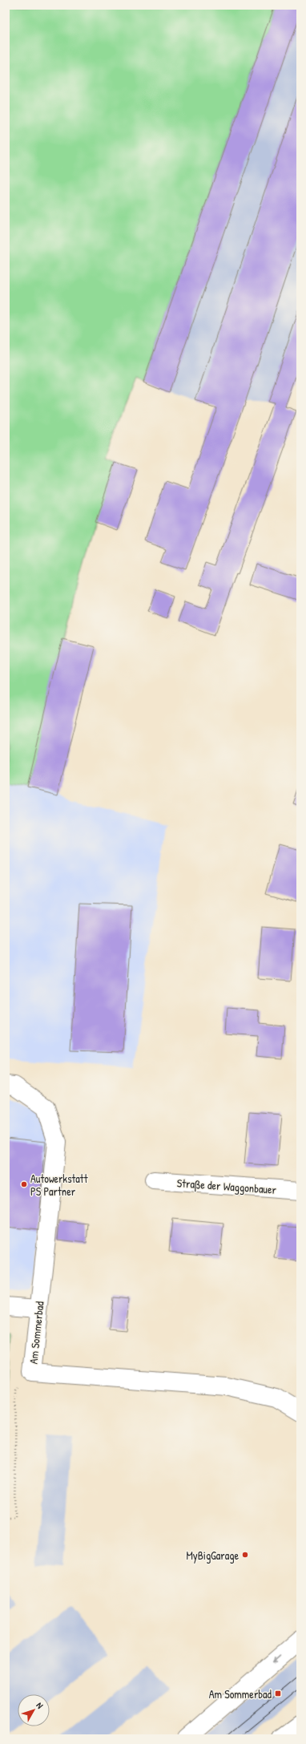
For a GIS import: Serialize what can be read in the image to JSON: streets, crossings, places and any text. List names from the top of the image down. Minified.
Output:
{"streets":{"street":["Straße der Waggonbauer","Am Sommerbad"]},"places":{"other":["Autowerkstatt PS Partner","MyBigGarage"],"transit":["Am Sommerbad"]},"north":"top right"}
